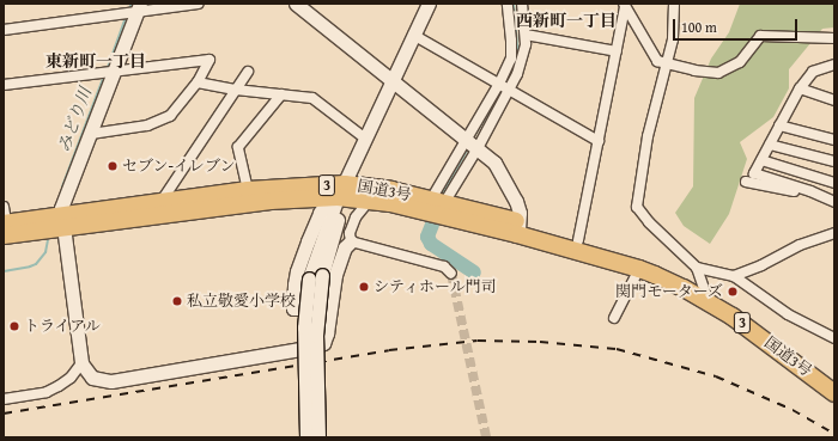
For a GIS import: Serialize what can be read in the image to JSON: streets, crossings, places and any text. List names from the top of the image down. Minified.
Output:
{"streets":{"highway":["3","国道3号"]},"districts":["西新町一丁目","東新町一丁目"],"water":["みどり川"],"places":["セブン-イレブン","シティホール門司","関門モーターズ","私立敬愛小学校","トライアル"],"scale_bar":"100 m"}
